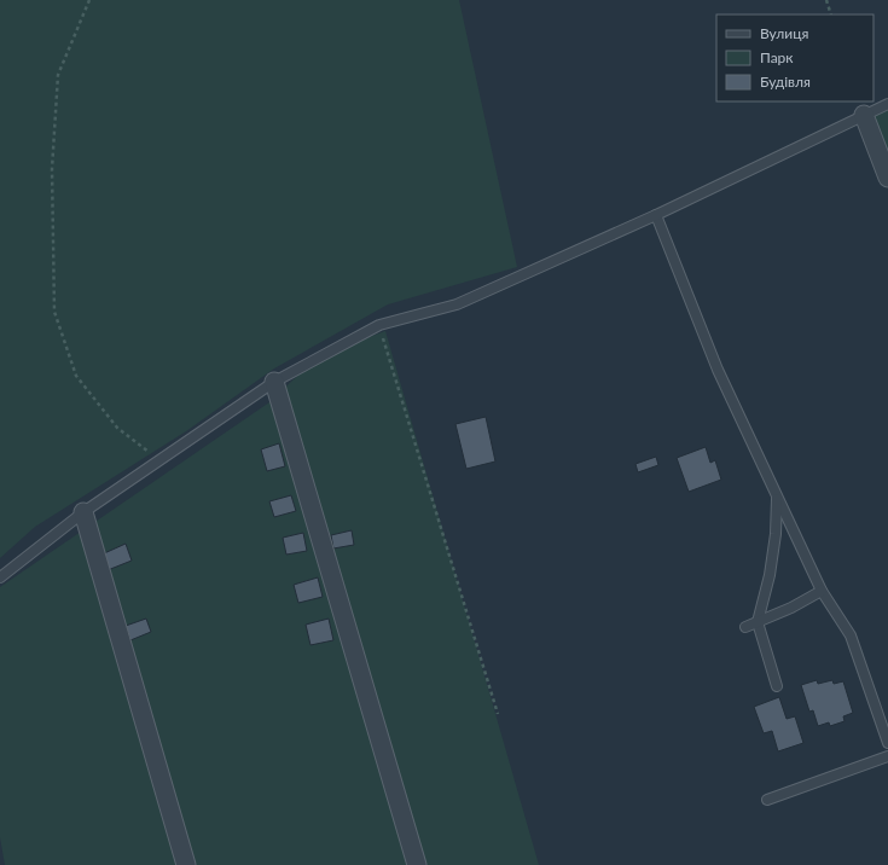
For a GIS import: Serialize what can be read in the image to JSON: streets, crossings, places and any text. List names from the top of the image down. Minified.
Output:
{"legend":["Вулиця","Парк","Будівля"]}
